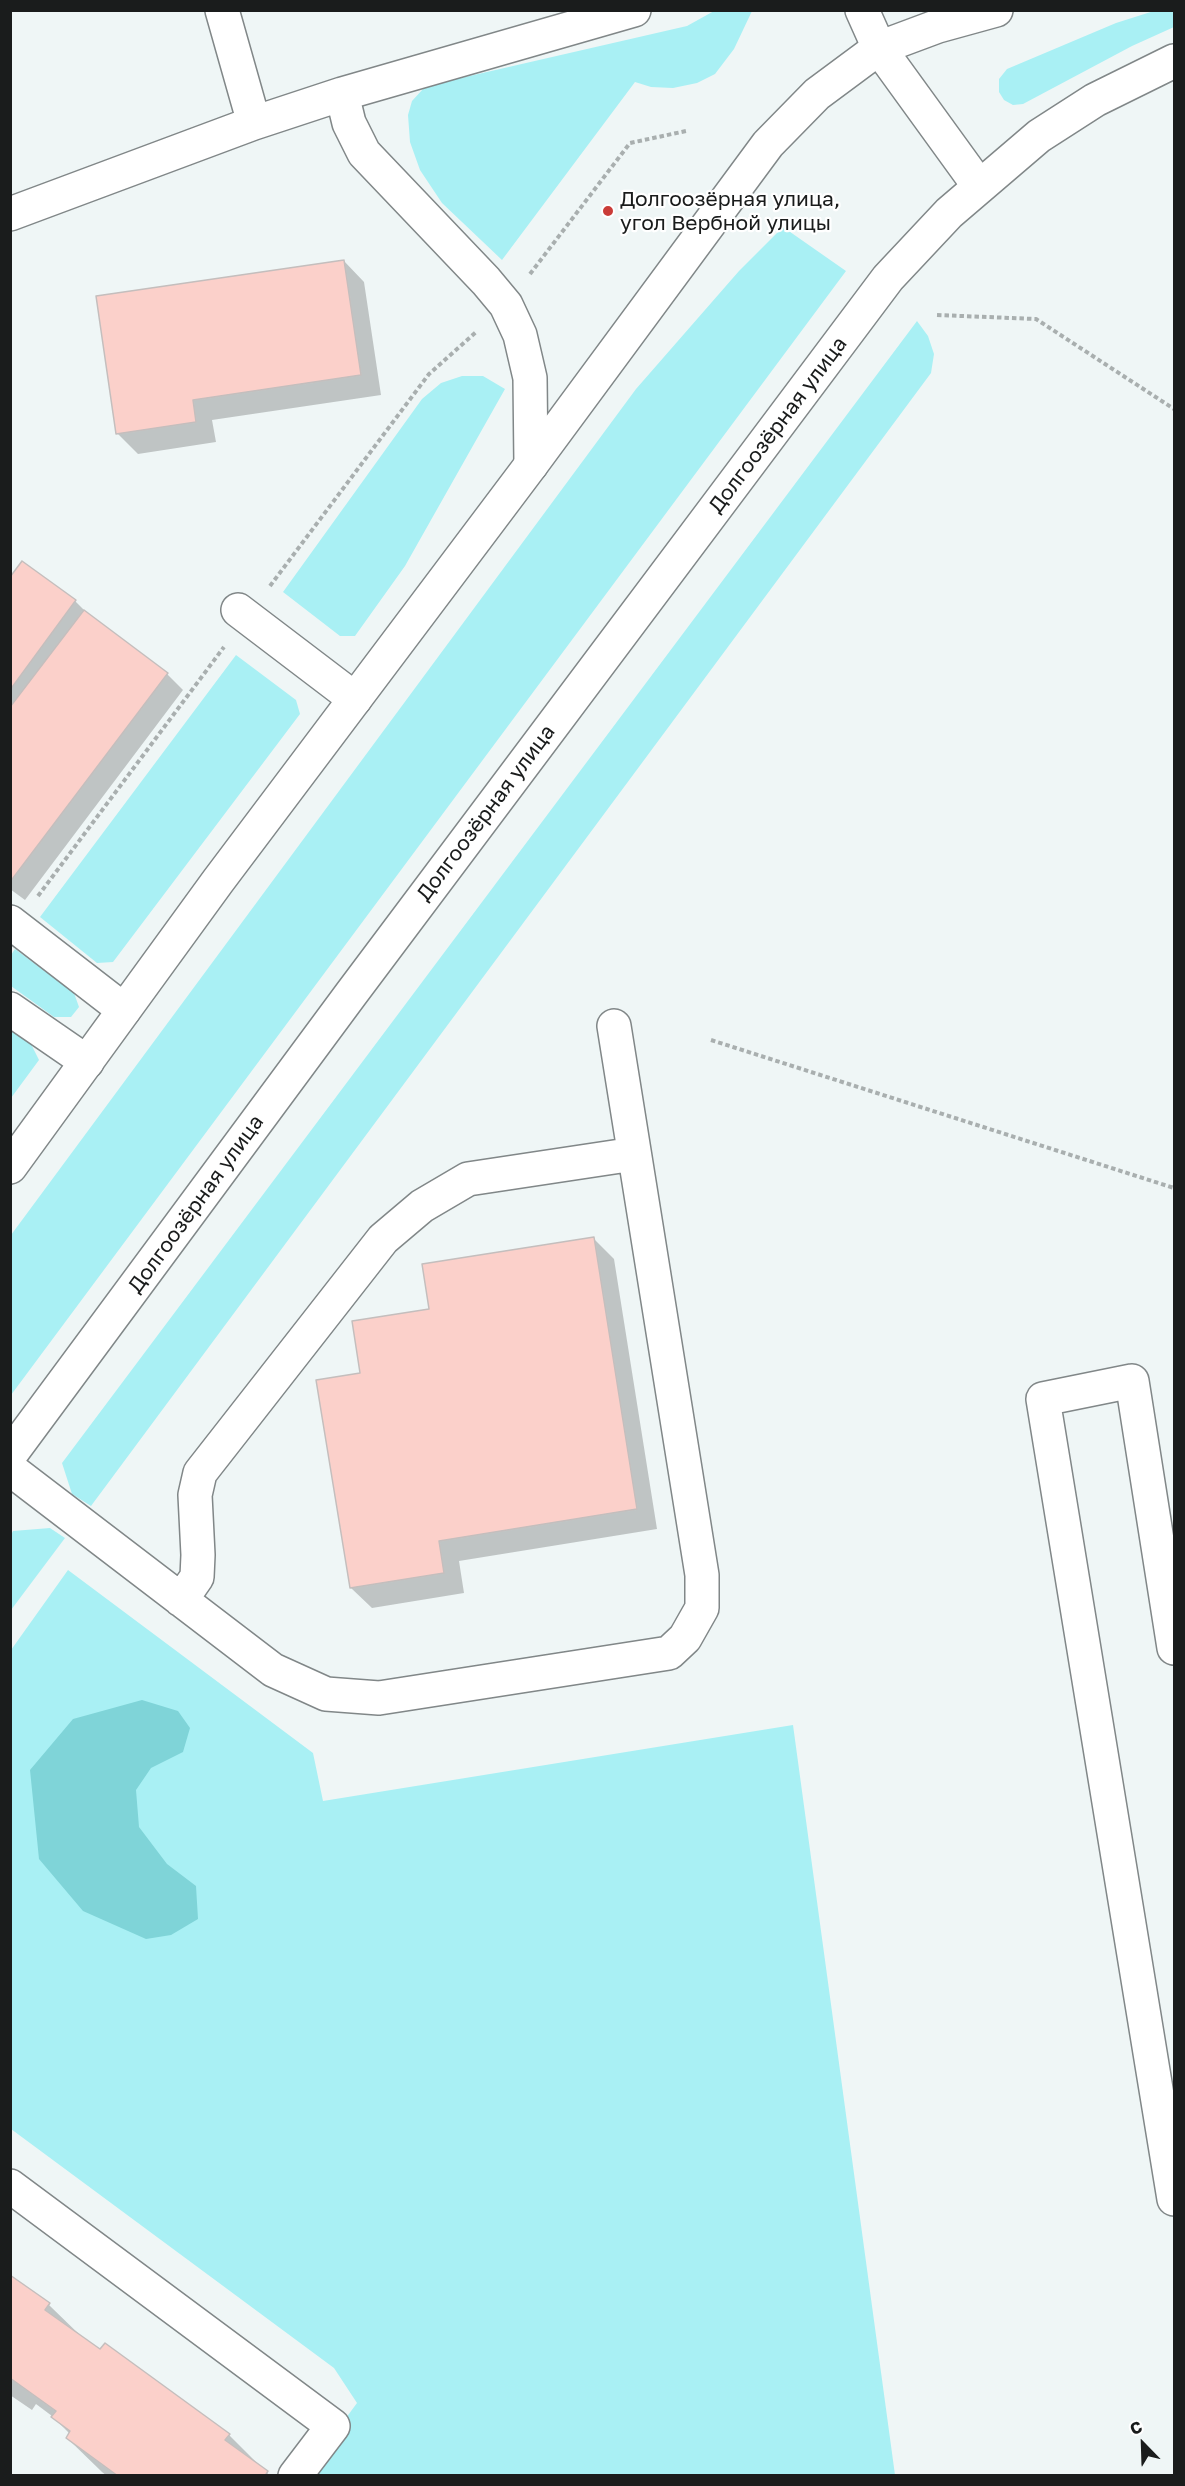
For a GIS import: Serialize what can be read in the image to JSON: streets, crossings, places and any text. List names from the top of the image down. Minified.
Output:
{"streets":{"main road":["Долгоозёрная улица"]},"places":["Долгоозёрная улица, угол Вербной улицы"],"north":"top left"}
